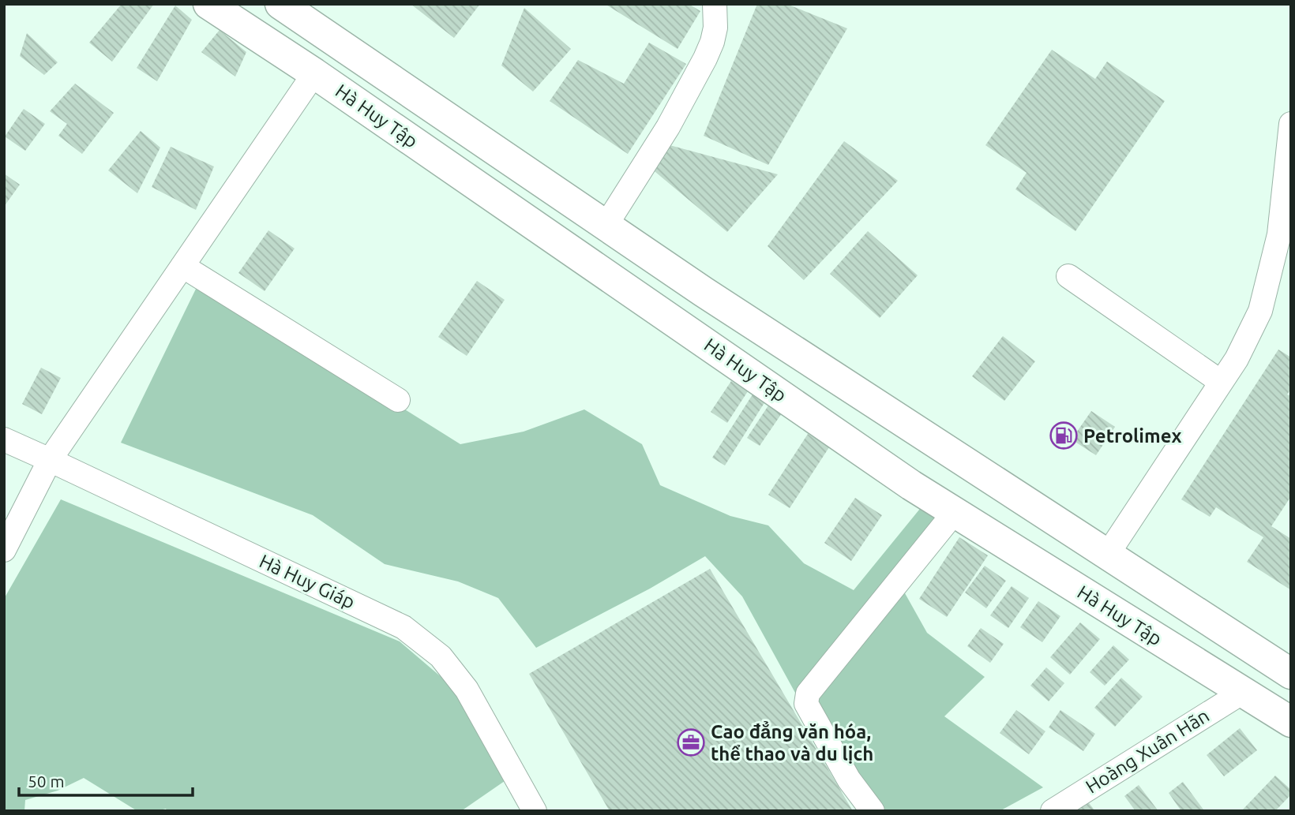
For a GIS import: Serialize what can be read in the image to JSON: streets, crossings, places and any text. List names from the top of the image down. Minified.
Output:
{"streets":{"main road":["Hà Huy Tập"],"street":["Hà Huy Giáp","Hoàng Xuân Hãn"]},"crossings":[["Hà Huy Tập","Hoàng Xuân Hãn"]],"places":{"fuel station":["Petrolimex"],"office":["Cao đẳng văn hóa, thể thao và du lịch"]},"scale_bar":"50 m"}
